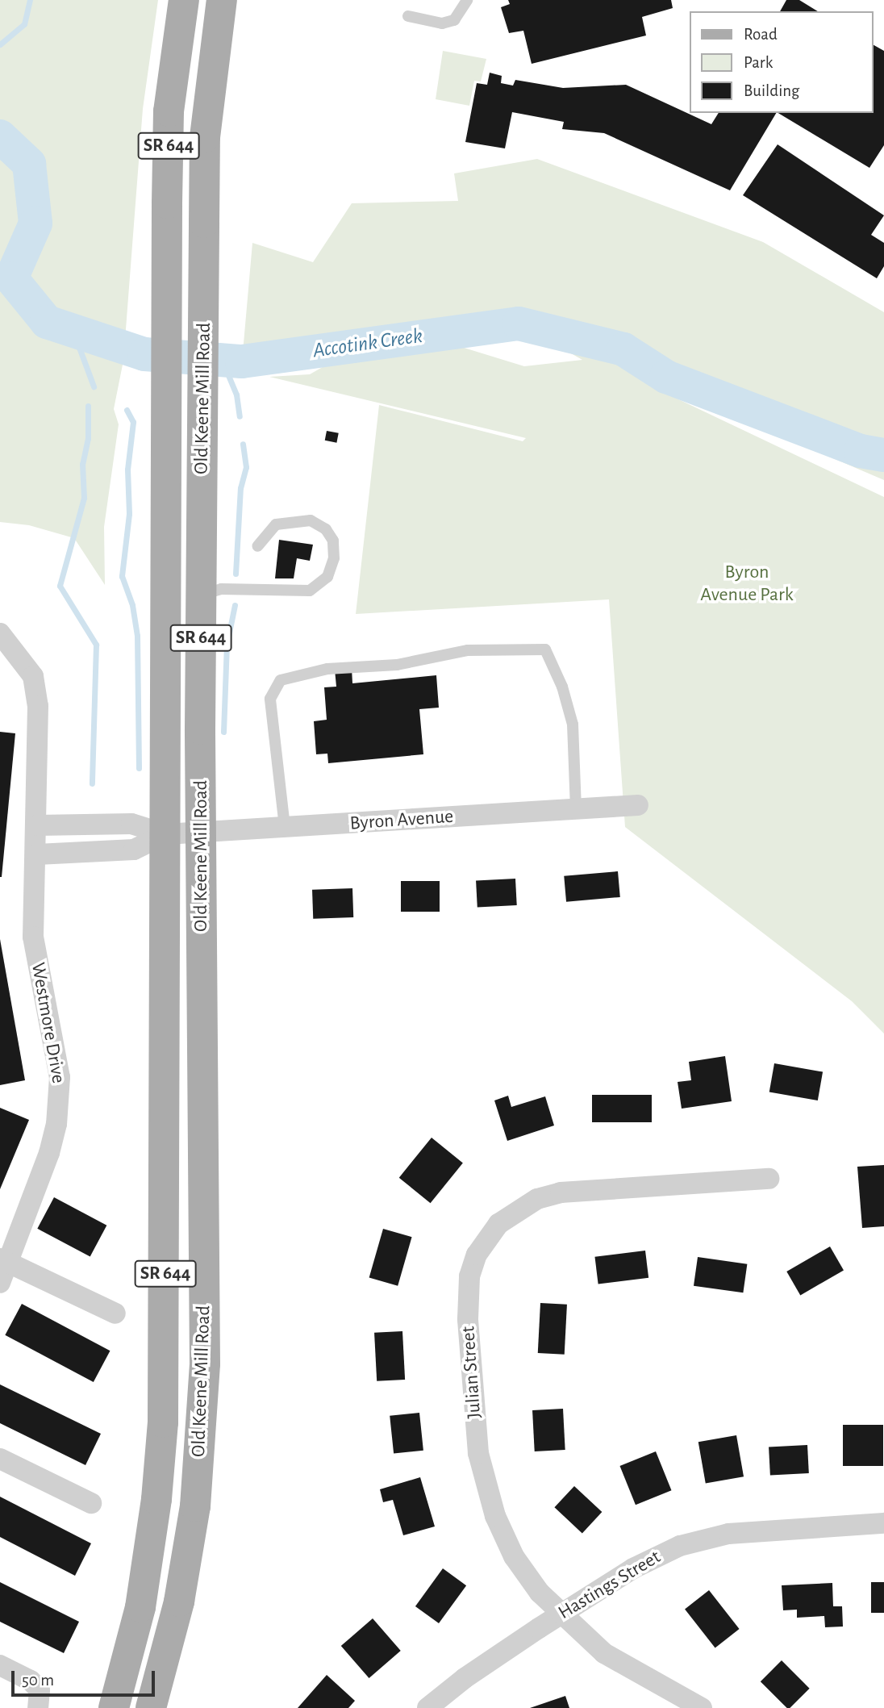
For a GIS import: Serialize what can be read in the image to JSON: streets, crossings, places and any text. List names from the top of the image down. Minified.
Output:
{"streets":{"main road":["SR 644","Old Keene Mill Road"],"street":["Byron Avenue","Westmore Drive","Julian Street","Hastings Street"]},"crossings":[["Old Keene Mill Road","Byron Avenue"],["Julian Street","Hastings Street"]],"water":["Accotink Creek"],"parks":["Byron Avenue Park"],"legend":["Road","Park","Building"],"scale_bar":"50 m"}
